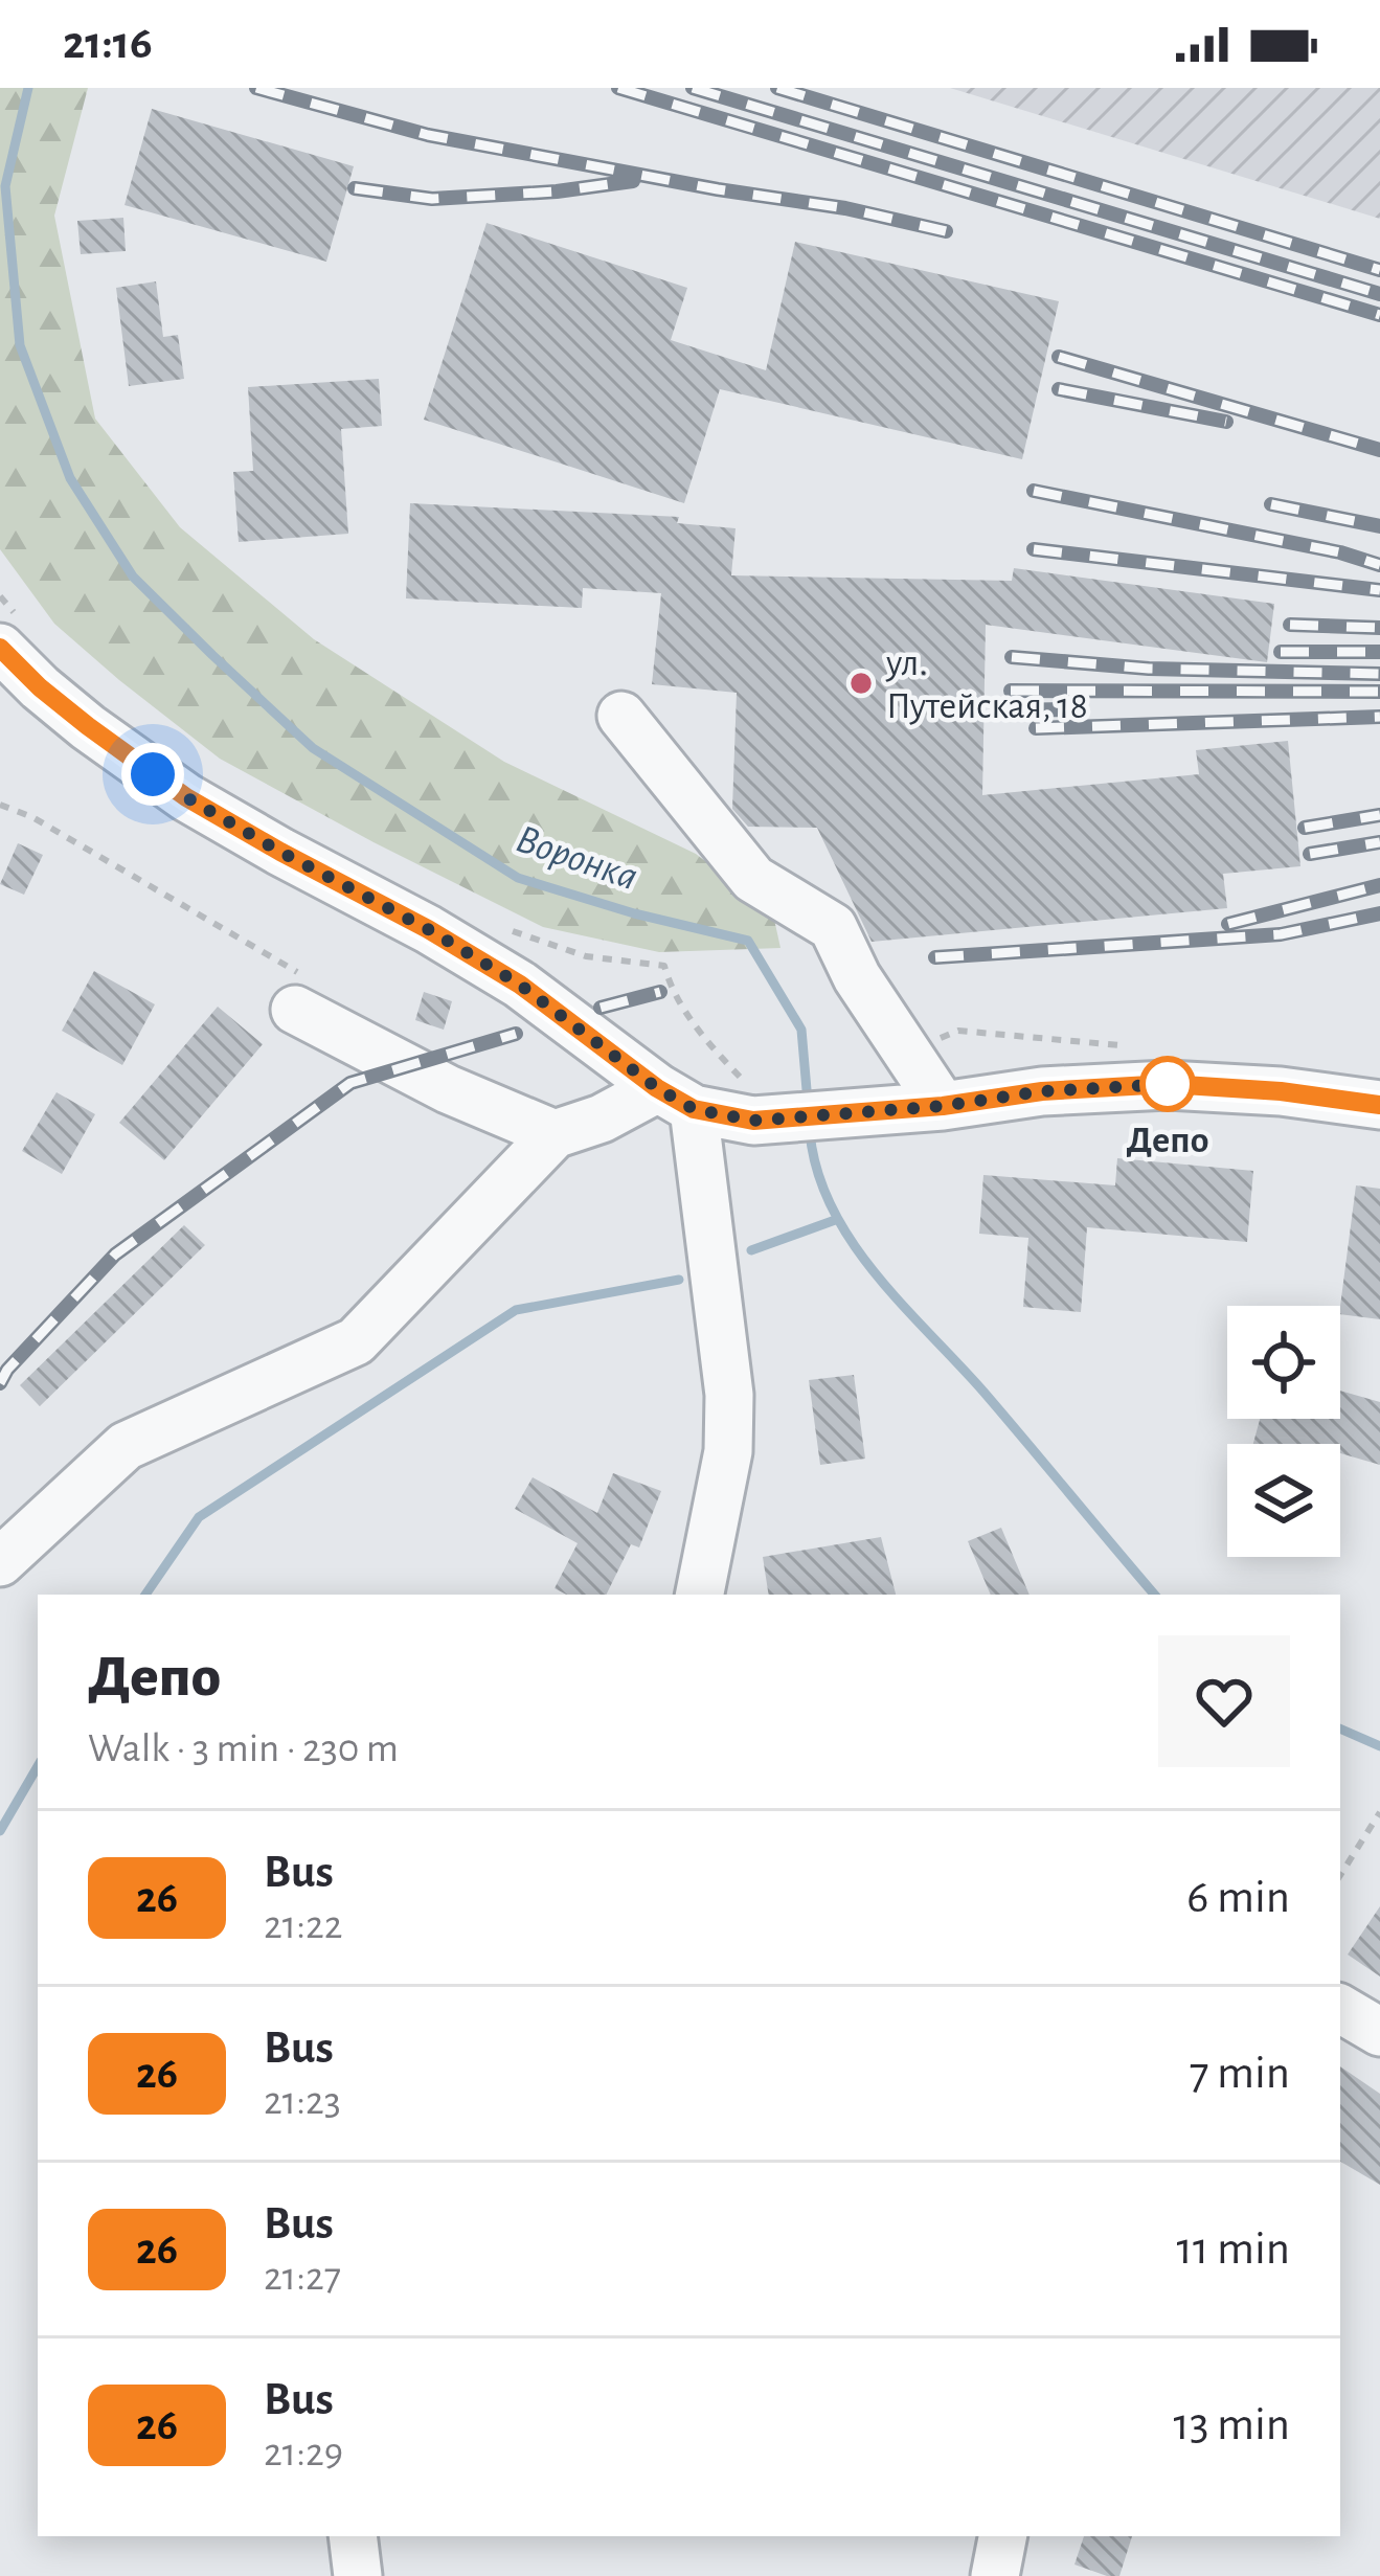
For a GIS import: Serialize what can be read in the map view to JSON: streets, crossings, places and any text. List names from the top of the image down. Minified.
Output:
{"water":["Воронка"],"places":["ул. Путейская, 18","Депо"],"lines":["bus line 26"],"page":{"status":"21:16","heading":["Депо","Walk · 3 min · 230 m"],"list":[{"mark":"26","name":"Bus","note":"21:22","value":"6 min"},{"mark":"26","name":"Bus","note":"21:23","value":"7 min"},{"mark":"26","name":"Bus","note":"21:27","value":"11 min"},{"mark":"26","name":"Bus","note":"21:29","value":"13 min"}]}}
